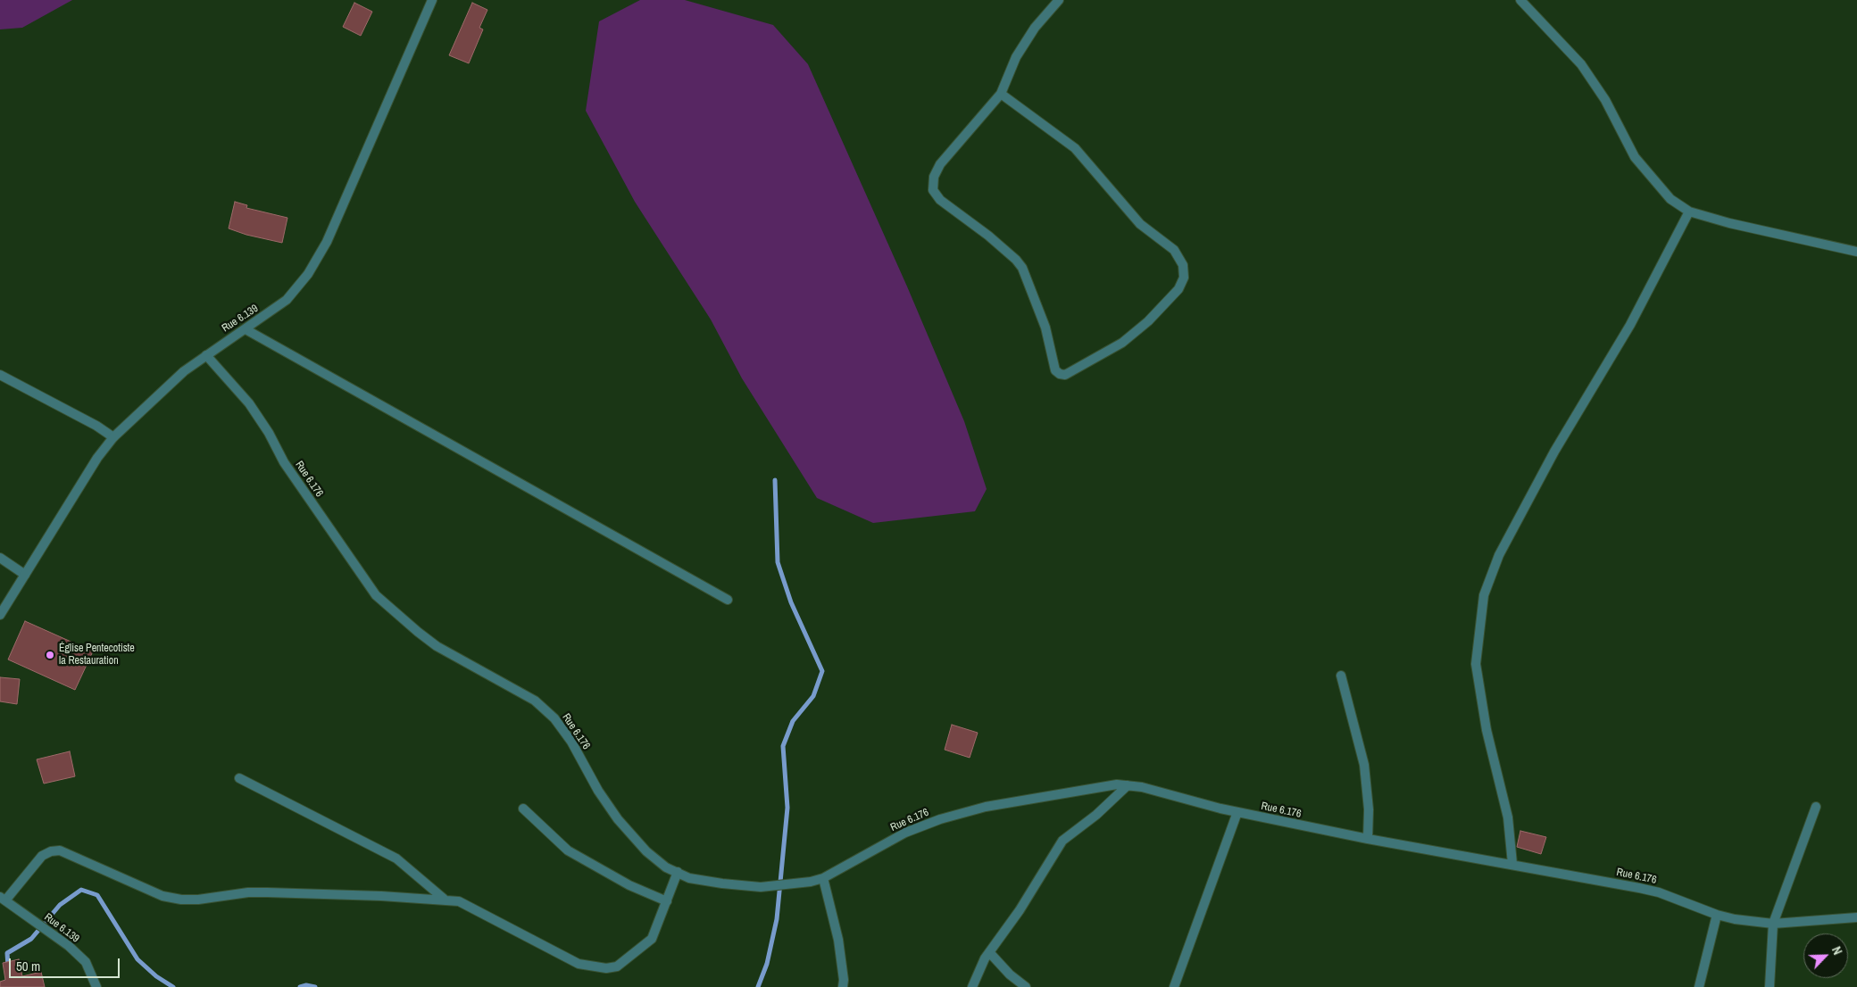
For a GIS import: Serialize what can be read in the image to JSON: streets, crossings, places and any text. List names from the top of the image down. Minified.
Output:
{"streets":{"street":["Rue 6.139","Rue 6.176"]},"crossings":[["Rue 6.139","Rue 6.176"]],"places":["Église Pentecotiste la Restauration"],"scale_bar":"50 m","north":"top right"}
